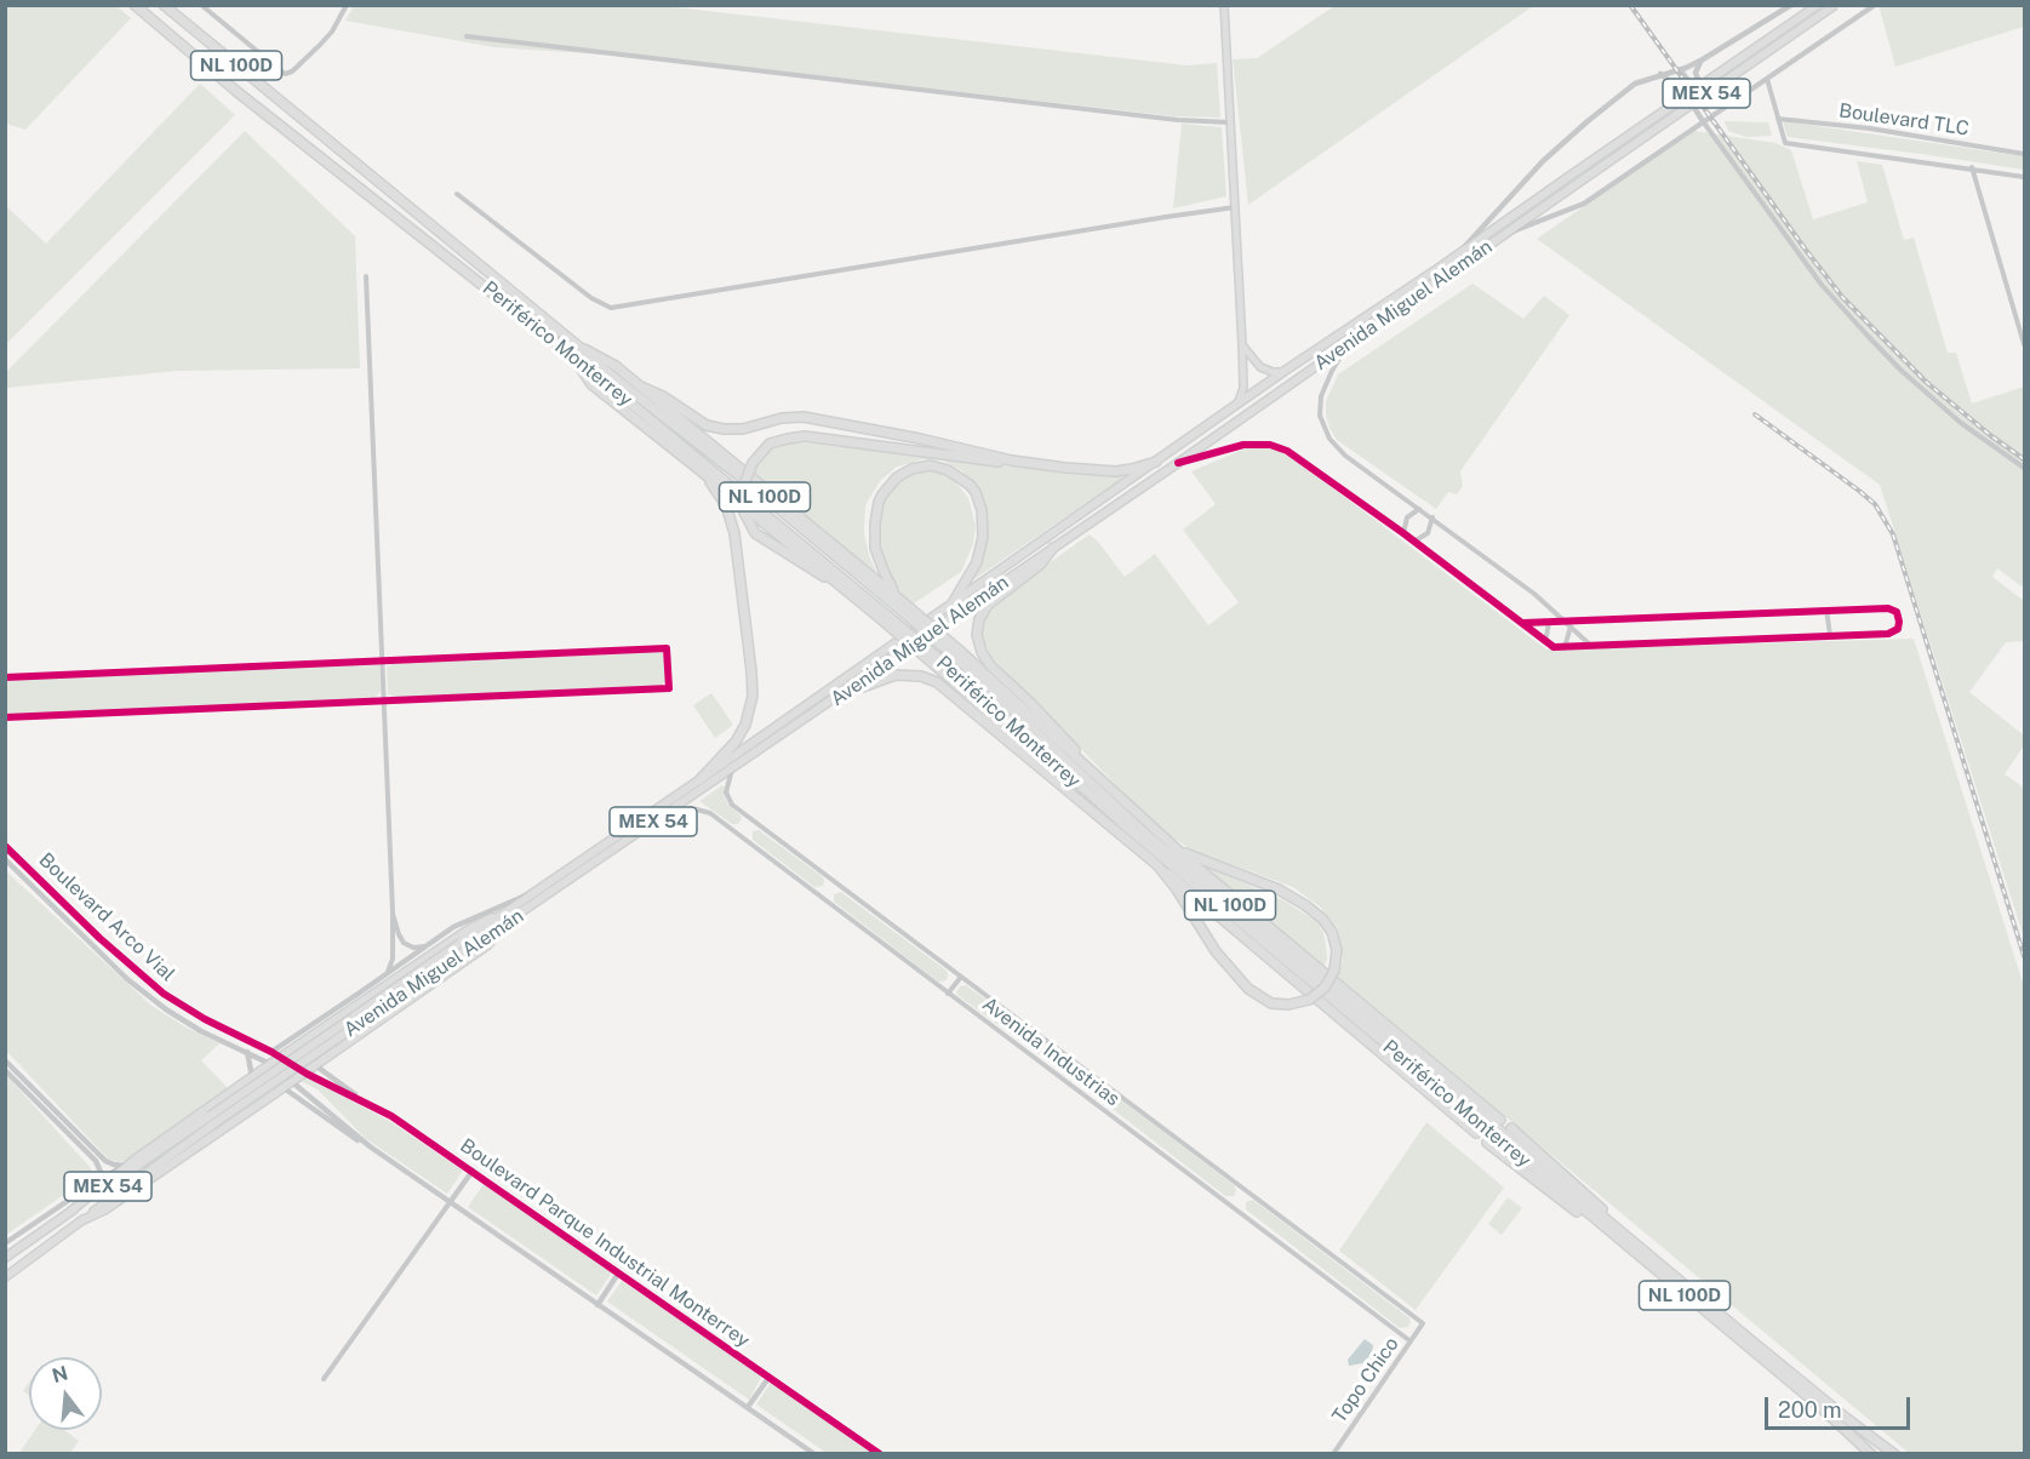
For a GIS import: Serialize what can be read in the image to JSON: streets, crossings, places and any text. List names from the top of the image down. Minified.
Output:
{"streets":{"highway":["NL 100D","MEX 54","Avenida Miguel Alemán","Periférico Monterrey"],"street":["Boulevard TLC","Boulevard Arco Vial","Avenida Industrias","Boulevard Parque Industrial Monterrey","Topo Chico"]},"crossings":[["Avenida Miguel Alemán","Avenida Industrias"],["Boulevard Arco Vial","Boulevard Parque Industrial Monterrey"],["Avenida Industrias","Topo Chico"]],"scale_bar":"200 m","north":"top"}
